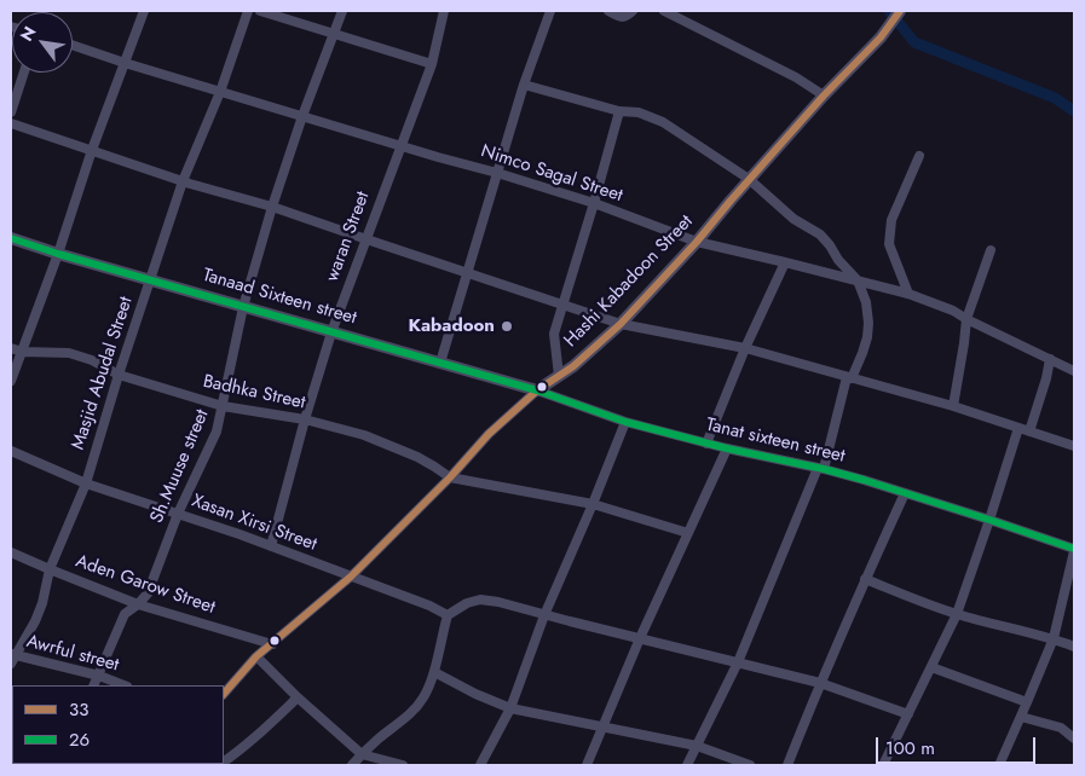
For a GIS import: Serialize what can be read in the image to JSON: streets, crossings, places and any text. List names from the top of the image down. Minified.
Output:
{"streets":{"street":["Nimco Sagal Street","waran Street","Hashi Kabadoon Street","Tanaad Sixteen street","Masjid Abudal Street","Badhka Street","Tanat sixteen street","Sh.Muuse street","Xasan Xirsi Street","Aden Garow Street","Awrful street"]},"crossings":[["Nimco Sagal Street","waran Street"],["Nimco Sagal Street","Hashi Kabadoon Street"],["Nimco Sagal Street","Masjid Abudal Street"],["Nimco Sagal Street","Sh.Muuse street"],["waran Street","Tanaad Sixteen street"],["waran Street","Badhka Street"],["waran Street","Xasan Xirsi Street"],["Hashi Kabadoon Street","Tanaad Sixteen street"],["Hashi Kabadoon Street","Badhka Street"],["Hashi Kabadoon Street","Tanat sixteen street"],["Hashi Kabadoon Street","Xasan Xirsi Street"],["Hashi Kabadoon Street","Aden Garow Street"],["Tanaad Sixteen street","Masjid Abudal Street"],["Tanaad Sixteen street","Tanat sixteen street"],["Tanaad Sixteen street","Sh.Muuse street"],["Masjid Abudal Street","Badhka Street"],["Masjid Abudal Street","Xasan Xirsi Street"],["Masjid Abudal Street","Aden Garow Street"],["Masjid Abudal Street","Awrful street"],["Badhka Street","Sh.Muuse street"],["Sh.Muuse street","Xasan Xirsi Street"],["Sh.Muuse street","Aden Garow Street"],["Sh.Muuse street","Awrful street"]],"places":["Kabadoon"],"lines":["transit line 33","transit line 26"],"legend":["33","26"],"scale_bar":"100 m","north":"top left"}
